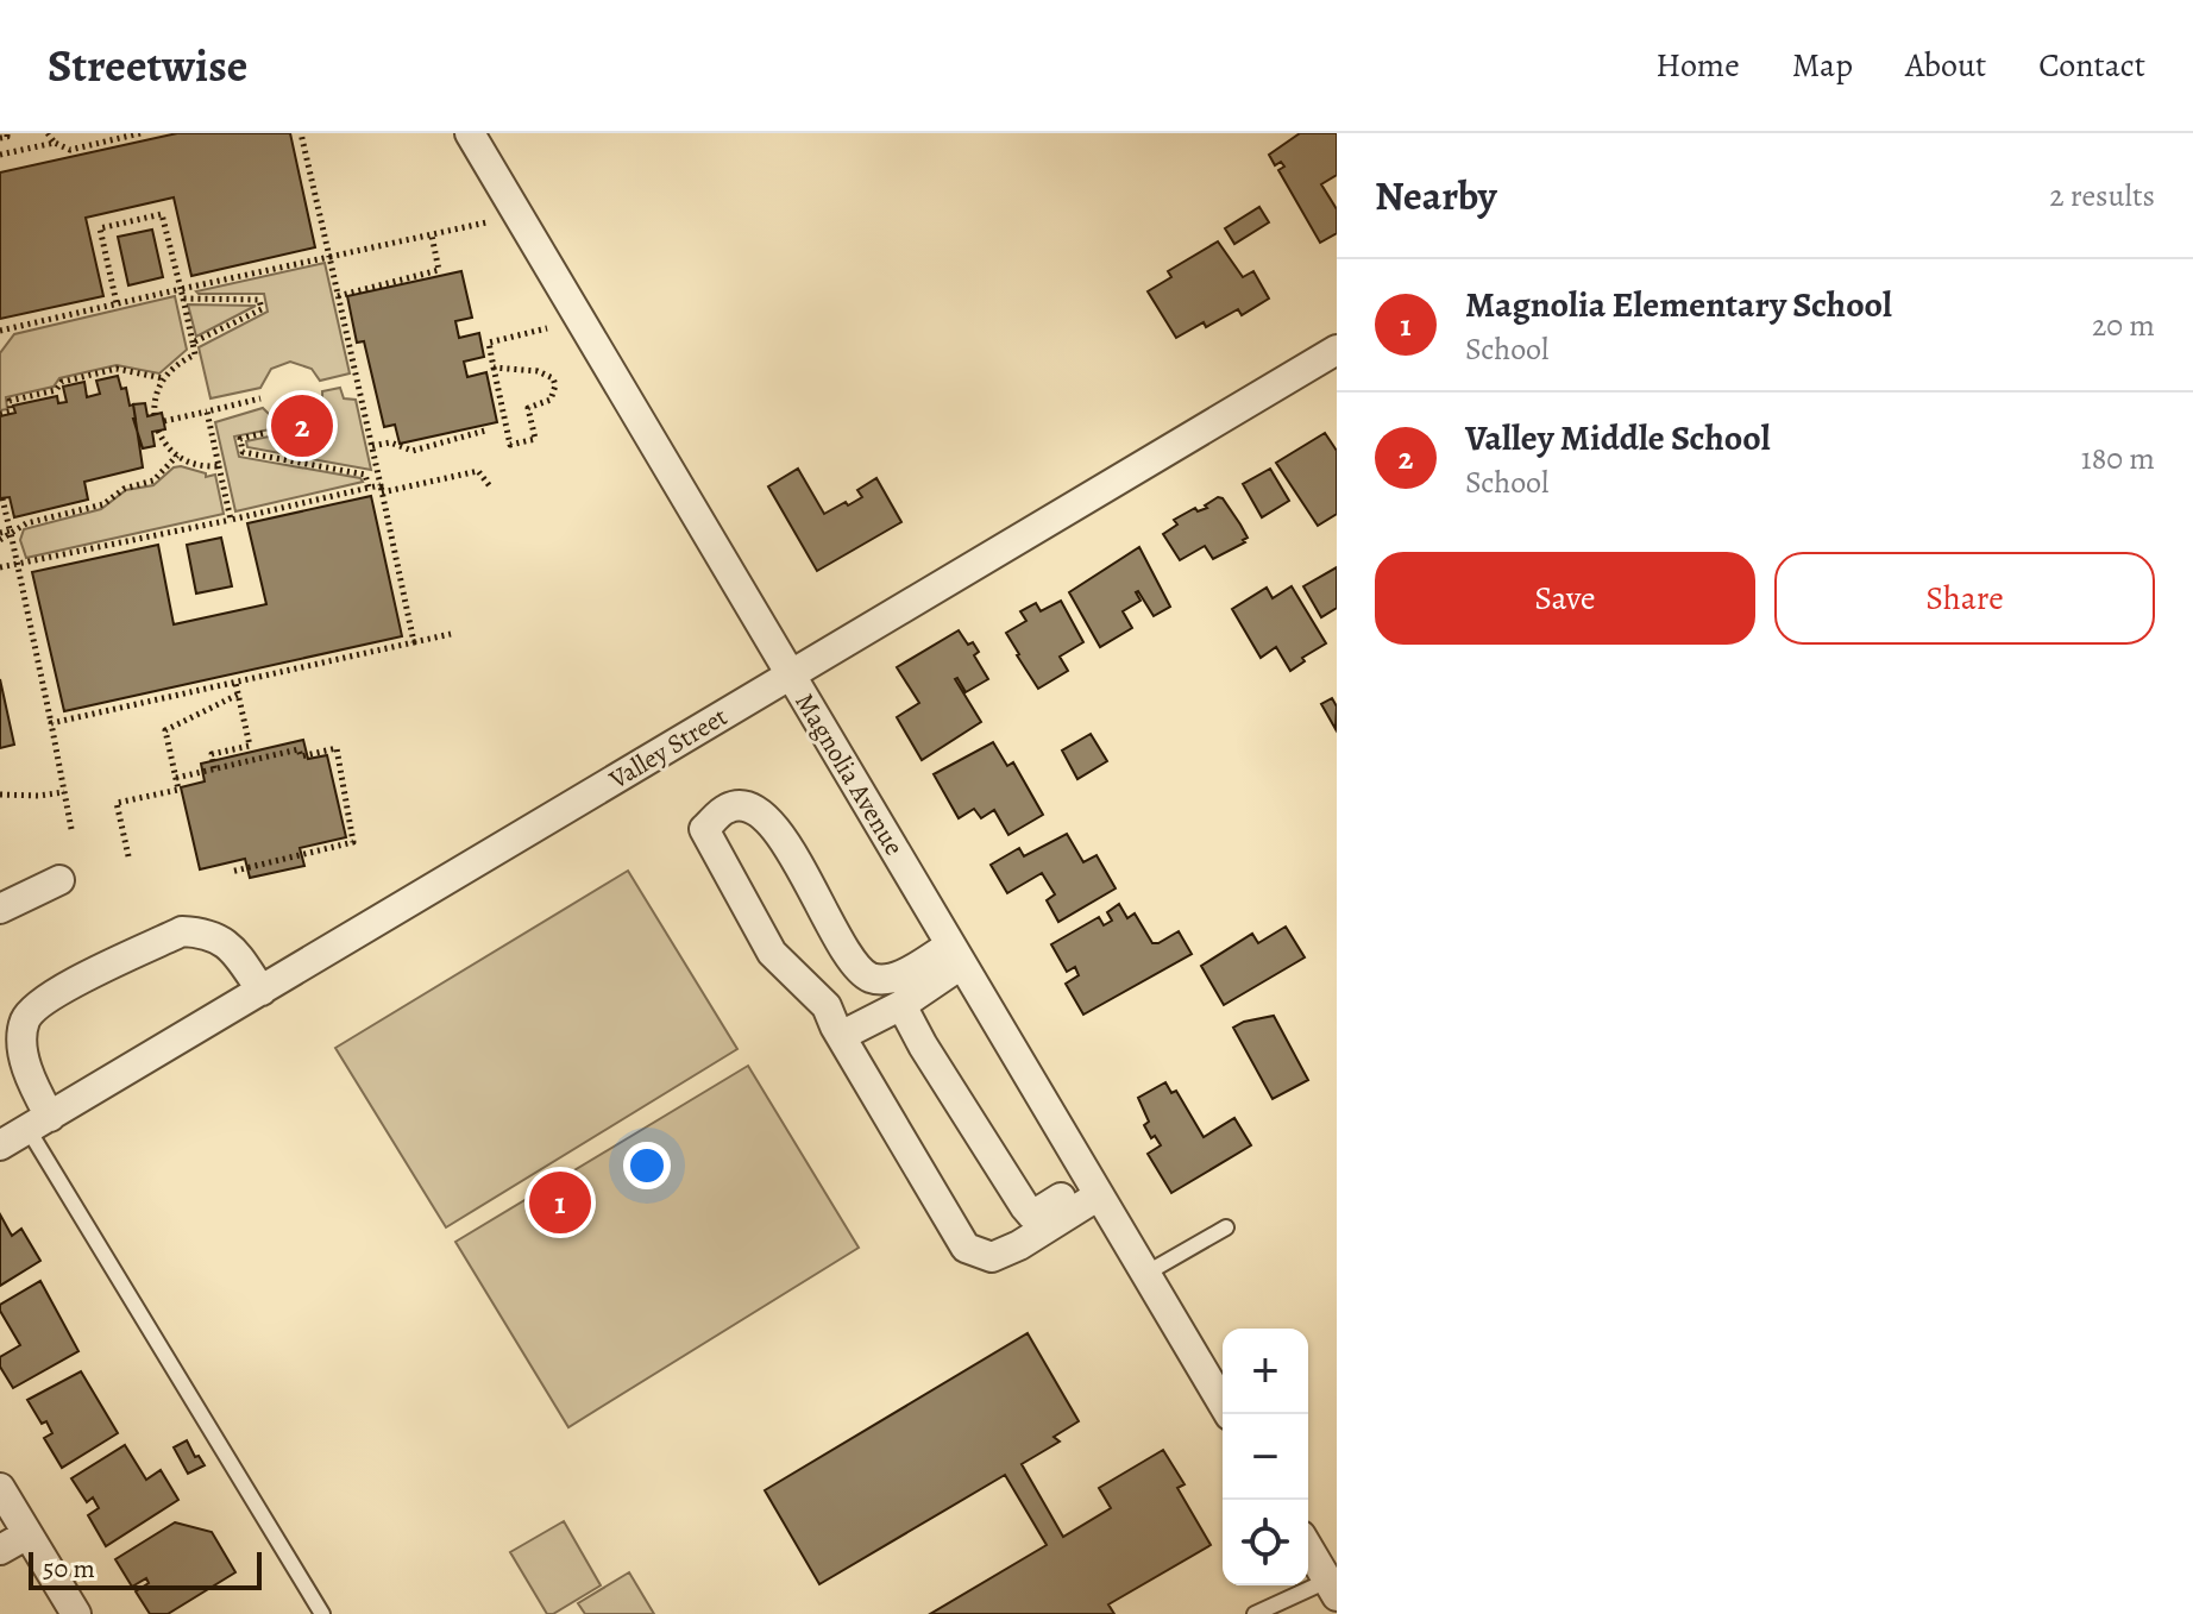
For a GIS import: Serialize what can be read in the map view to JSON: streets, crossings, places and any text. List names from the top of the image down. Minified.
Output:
{"streets":{"street":["Valley Street","Magnolia Avenue"]},"crossings":[["Valley Street","Magnolia Avenue"]],"scale_bar":"50 m","page":{"header":"Streetwise","nav":["Home","Map","About","Contact"],"heading":["Nearby","2 results"],"list":[{"mark":"1","name":"Magnolia Elementary School","note":"School","value":"20 m"},{"mark":"2","name":"Valley Middle School","note":"School","value":"180 m"}],"pins":["2","1"],"buttons":["Save","Share"],"map_buttons":["+","−"],"scale":"50 m"}}
